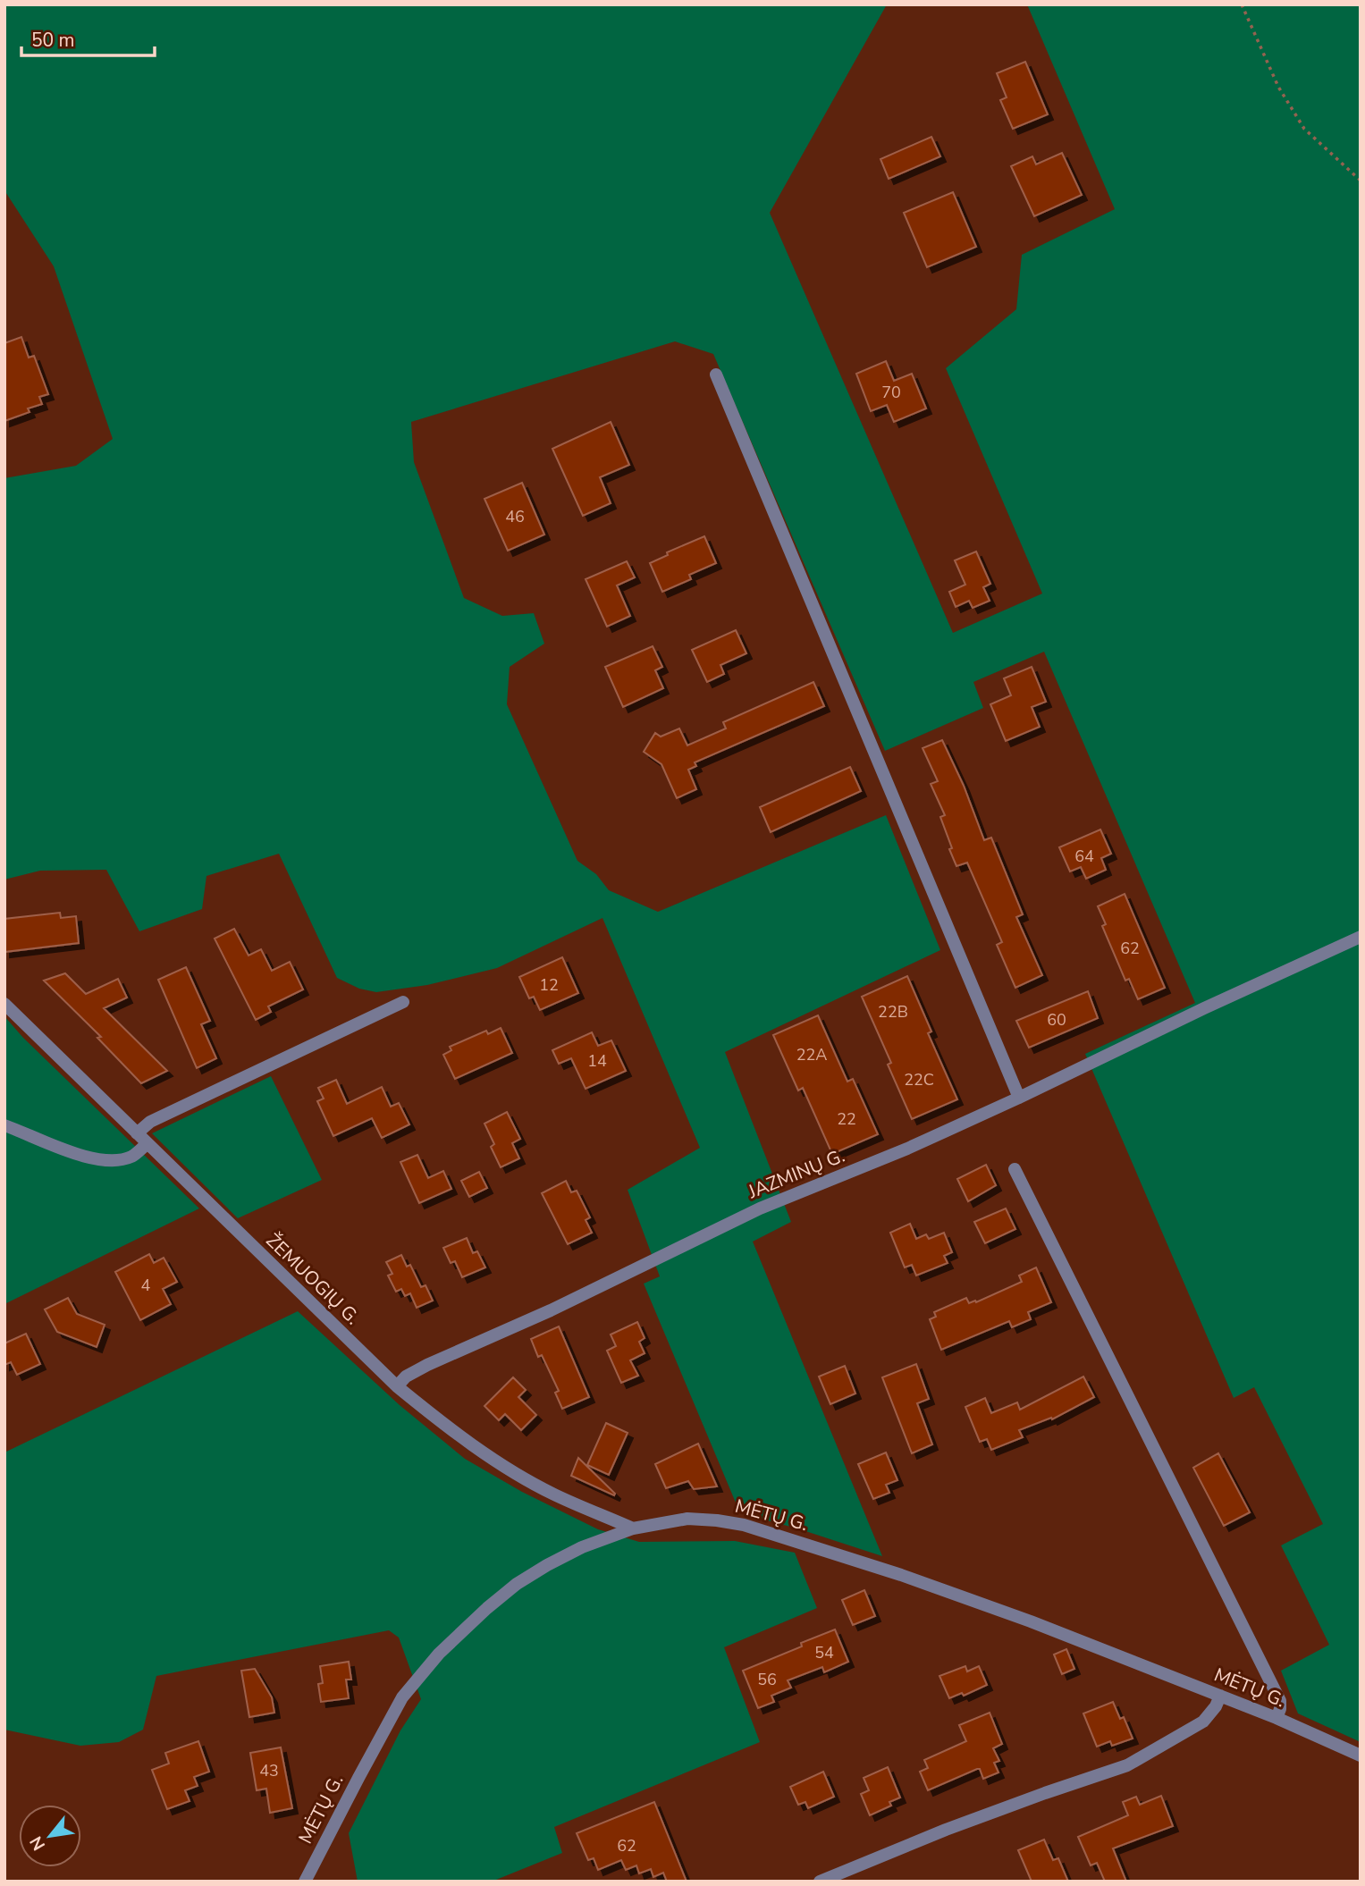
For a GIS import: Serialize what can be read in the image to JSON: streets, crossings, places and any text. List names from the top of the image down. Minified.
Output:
{"streets":{"street":["JAZMINŲ G.","ŽEMUOGIŲ G.","MĖTŲ G."]},"crossings":[["JAZMINŲ G.","ŽEMUOGIŲ G."],["ŽEMUOGIŲ G.","MĖTŲ G."]],"house_numbers":["70","46","64","62","12","22B","60","22A","14","22C","22","4","54","56","43","62"],"scale_bar":"50 m","north":"bottom left"}
